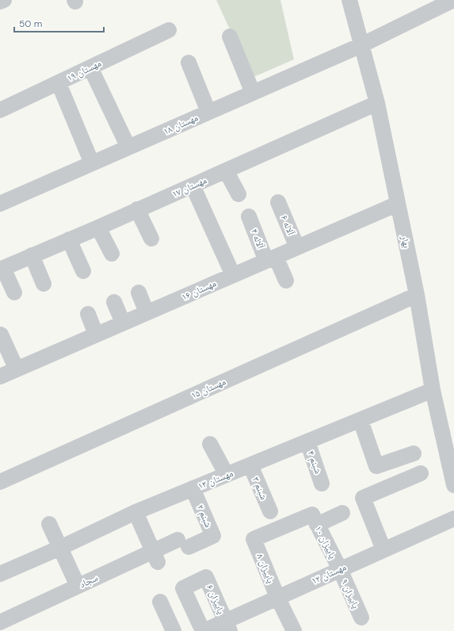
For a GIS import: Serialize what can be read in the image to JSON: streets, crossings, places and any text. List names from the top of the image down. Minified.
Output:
{"streets":{"street":["مهستان ۱۹","مهستان ۱۸","مهستان ۱۷","آلاله ۶","آلاله ۴","بهار","مهستان ۱۶","مهستان ۱۵","شبنم ۴","مهستان ۱۳","شبنم ۳","شبنم ۲","پاییزان ۱۰","پاییزان ۸","مهستان ۱۲","سجاد","پاییزان ۹","پاییزان ۶"]},"crossings":[["مهستان ۱۸","بهار"],["مهستان ۱۷","بهار"],["آلاله ۶","مهستان ۱۶"],["آلاله ۴","مهستان ۱۶"],["بهار","مهستان ۱۶"],["بهار","مهستان ۱۵"],["بهار","مهستان ۱۳"],["شبنم ۴","مهستان ۱۳"],["مهستان ۱۳","شبنم ۳"],["مهستان ۱۳","شبنم ۲"],["شبنم ۲","سجاد"],["پاییزان ۱۰","پاییزان ۸"],["پاییزان ۱۰","مهستان ۱۲"],["پاییزان ۱۰","پاییزان ۹"],["پاییزان ۸","مهستان ۱۲"],["مهستان ۱۲","پاییزان ۹"],["مهستان ۱۲","پاییزان ۶"]],"scale_bar":"50 m"}
